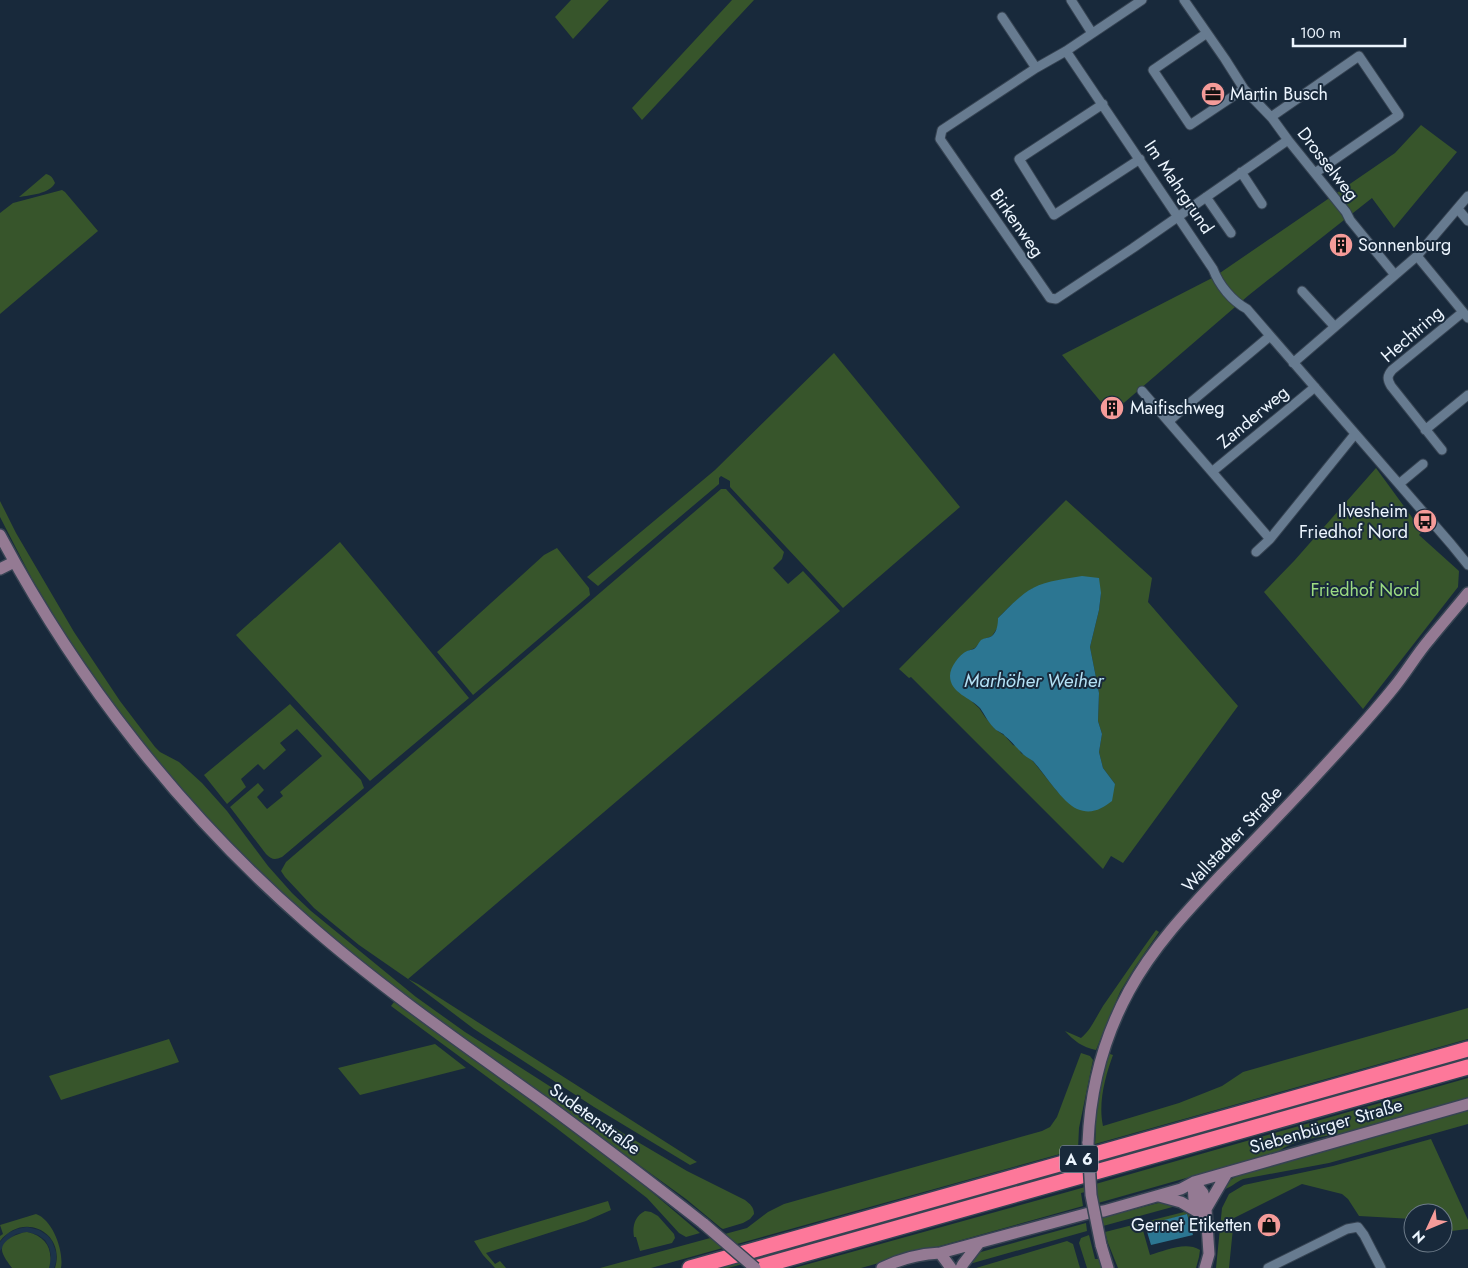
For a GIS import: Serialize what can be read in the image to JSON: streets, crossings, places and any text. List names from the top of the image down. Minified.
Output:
{"streets":{"highway":["A 6"],"main road":["Wallstadter Straße","Sudetenstraße","Siebenbürger Straße"],"street":["Drosselweg","Im Mahrgrund","Birkenweg","Hechtring","Zanderweg"]},"crossings":[["Im Mahrgrund","Birkenweg"],["Im Mahrgrund","Zanderweg"],["Sudetenstraße","A 6"]],"water":["Marhöher Weiher"],"parks":["Friedhof Nord"],"places":{"office":["Martin Busch"],"building":["Sonnenburg","Maifischweg"],"bus stop":["Ilvesheim Friedhof Nord"],"shop":["Gernet Etiketten"]},"scale_bar":"100 m","north":"bottom left"}
